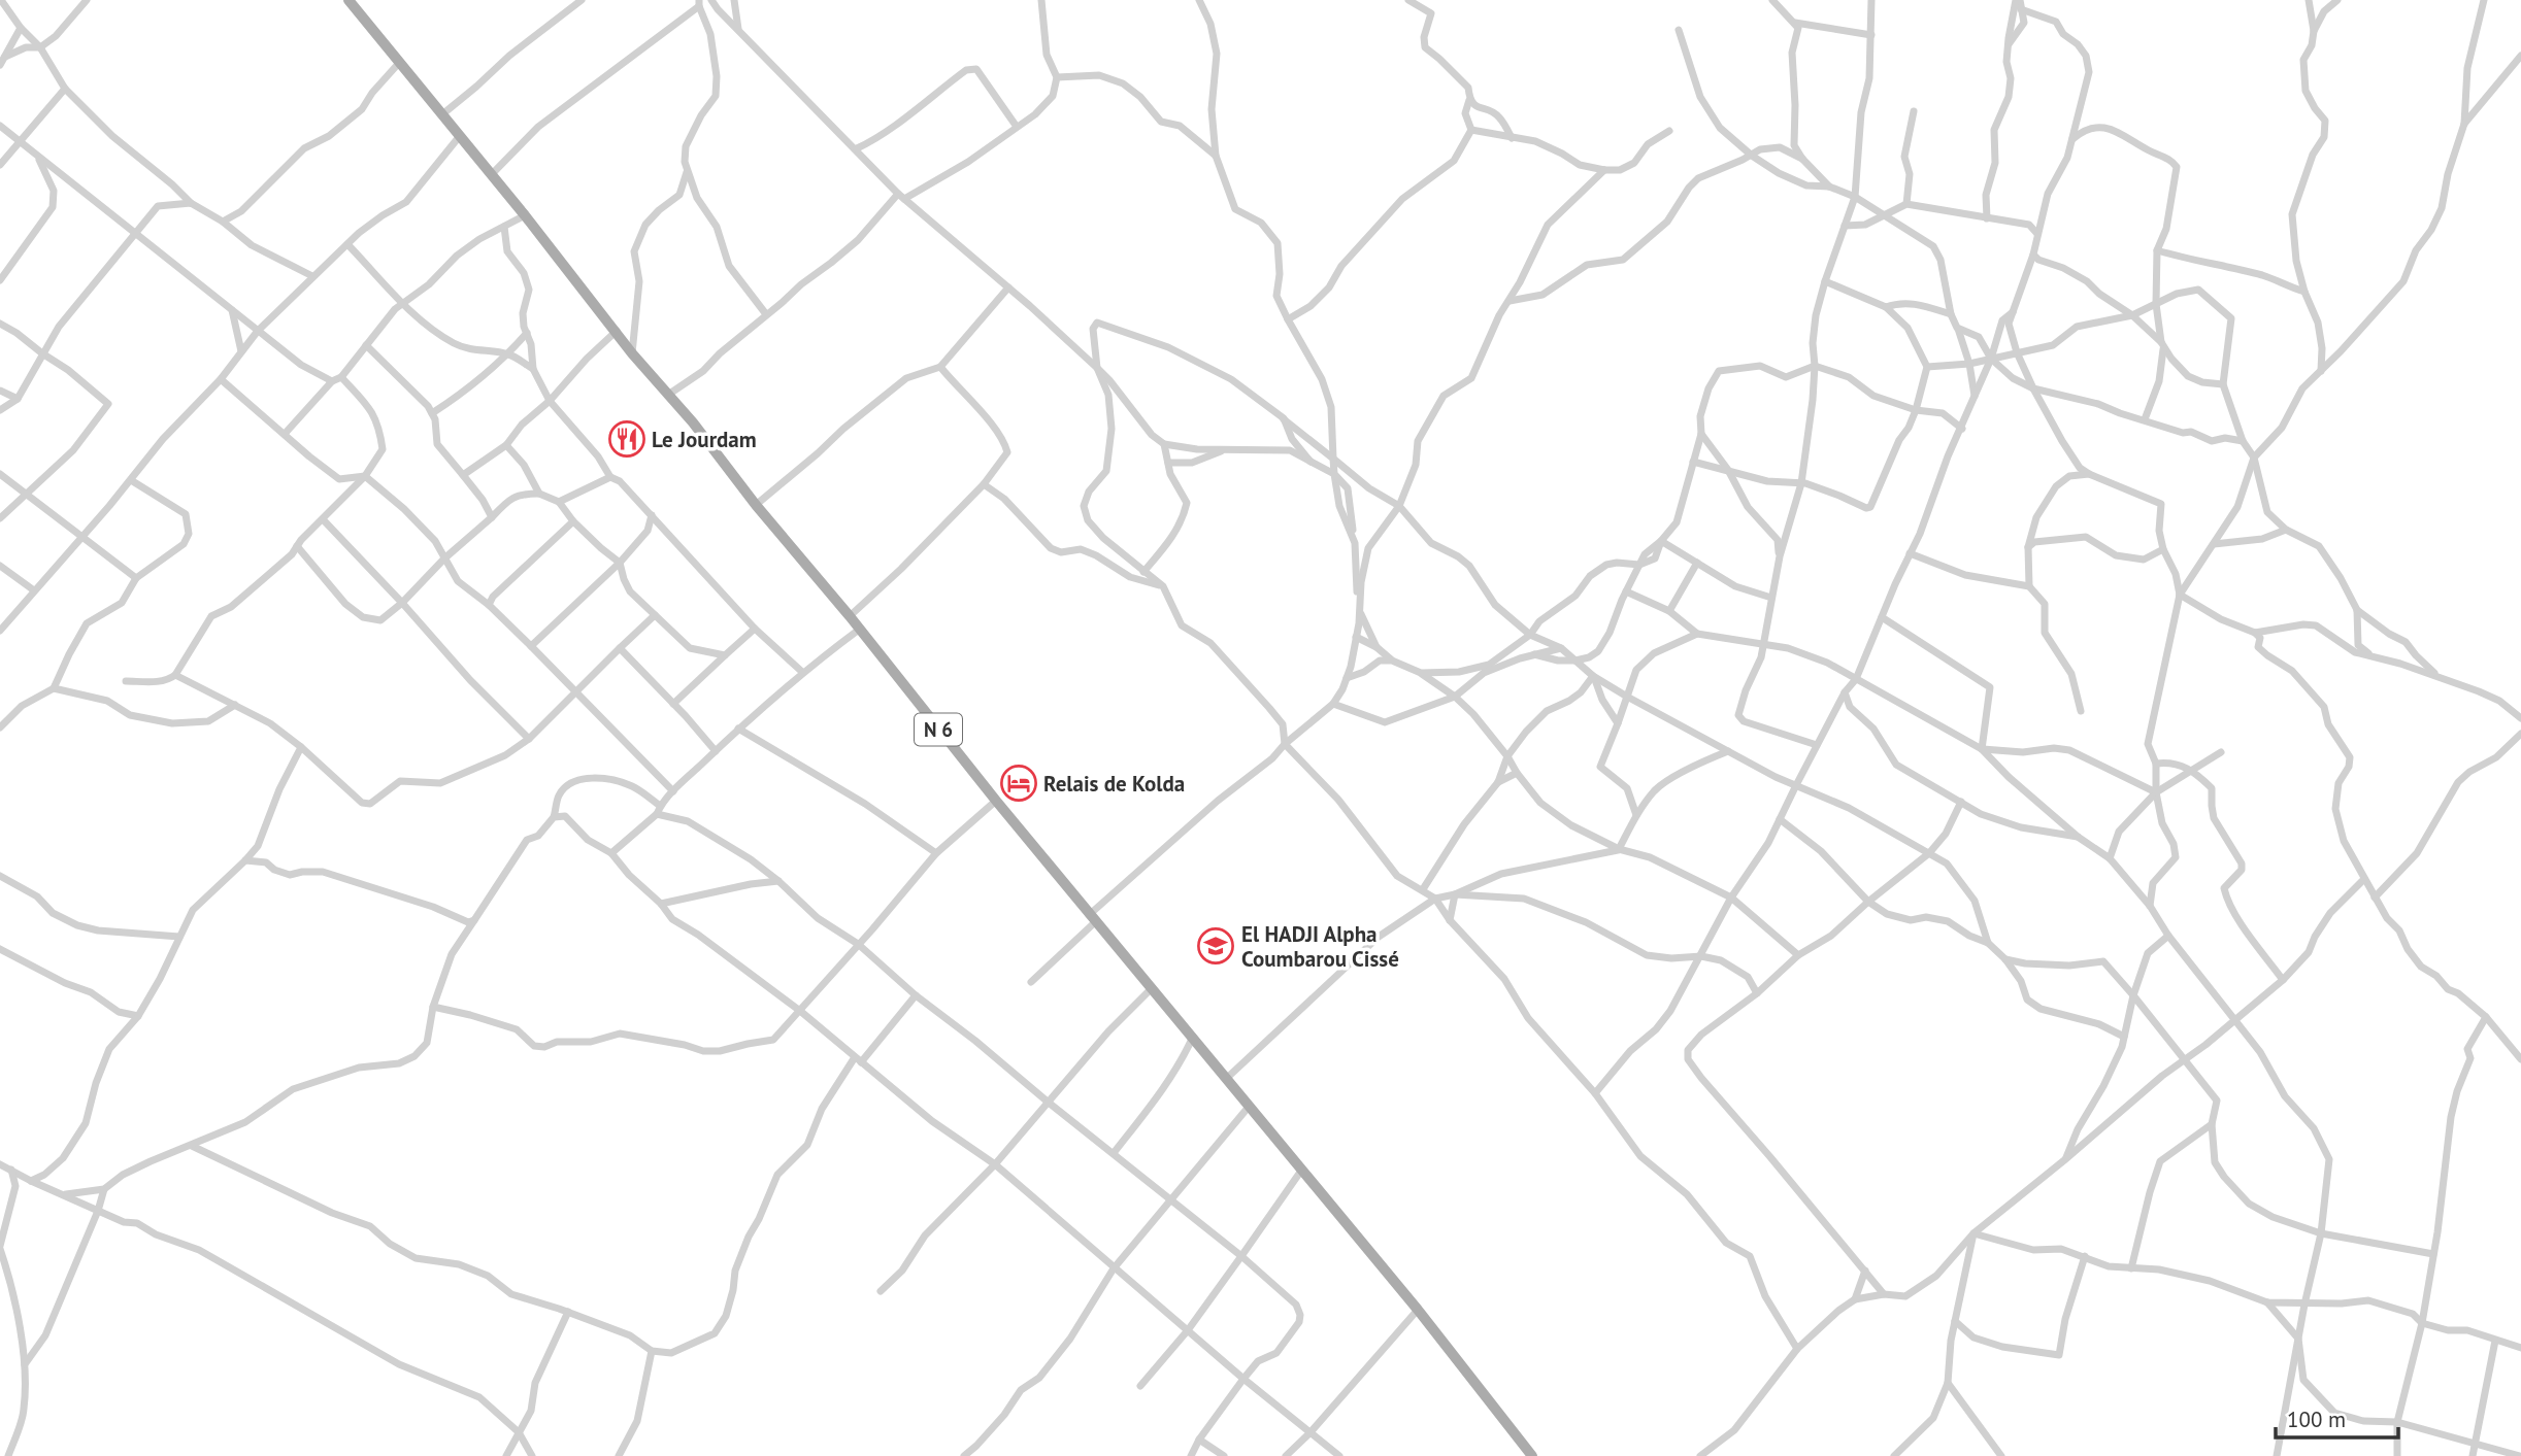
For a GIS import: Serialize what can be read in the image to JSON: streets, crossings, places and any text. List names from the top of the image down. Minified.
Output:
{"streets":{"main road":["N 6"]},"places":{"restaurant":["Le Jourdam"],"hotel":["Relais de Kolda"],"school or university":["El HADJI Alpha Coumbarou Cissé"]},"scale_bar":"100 m"}
